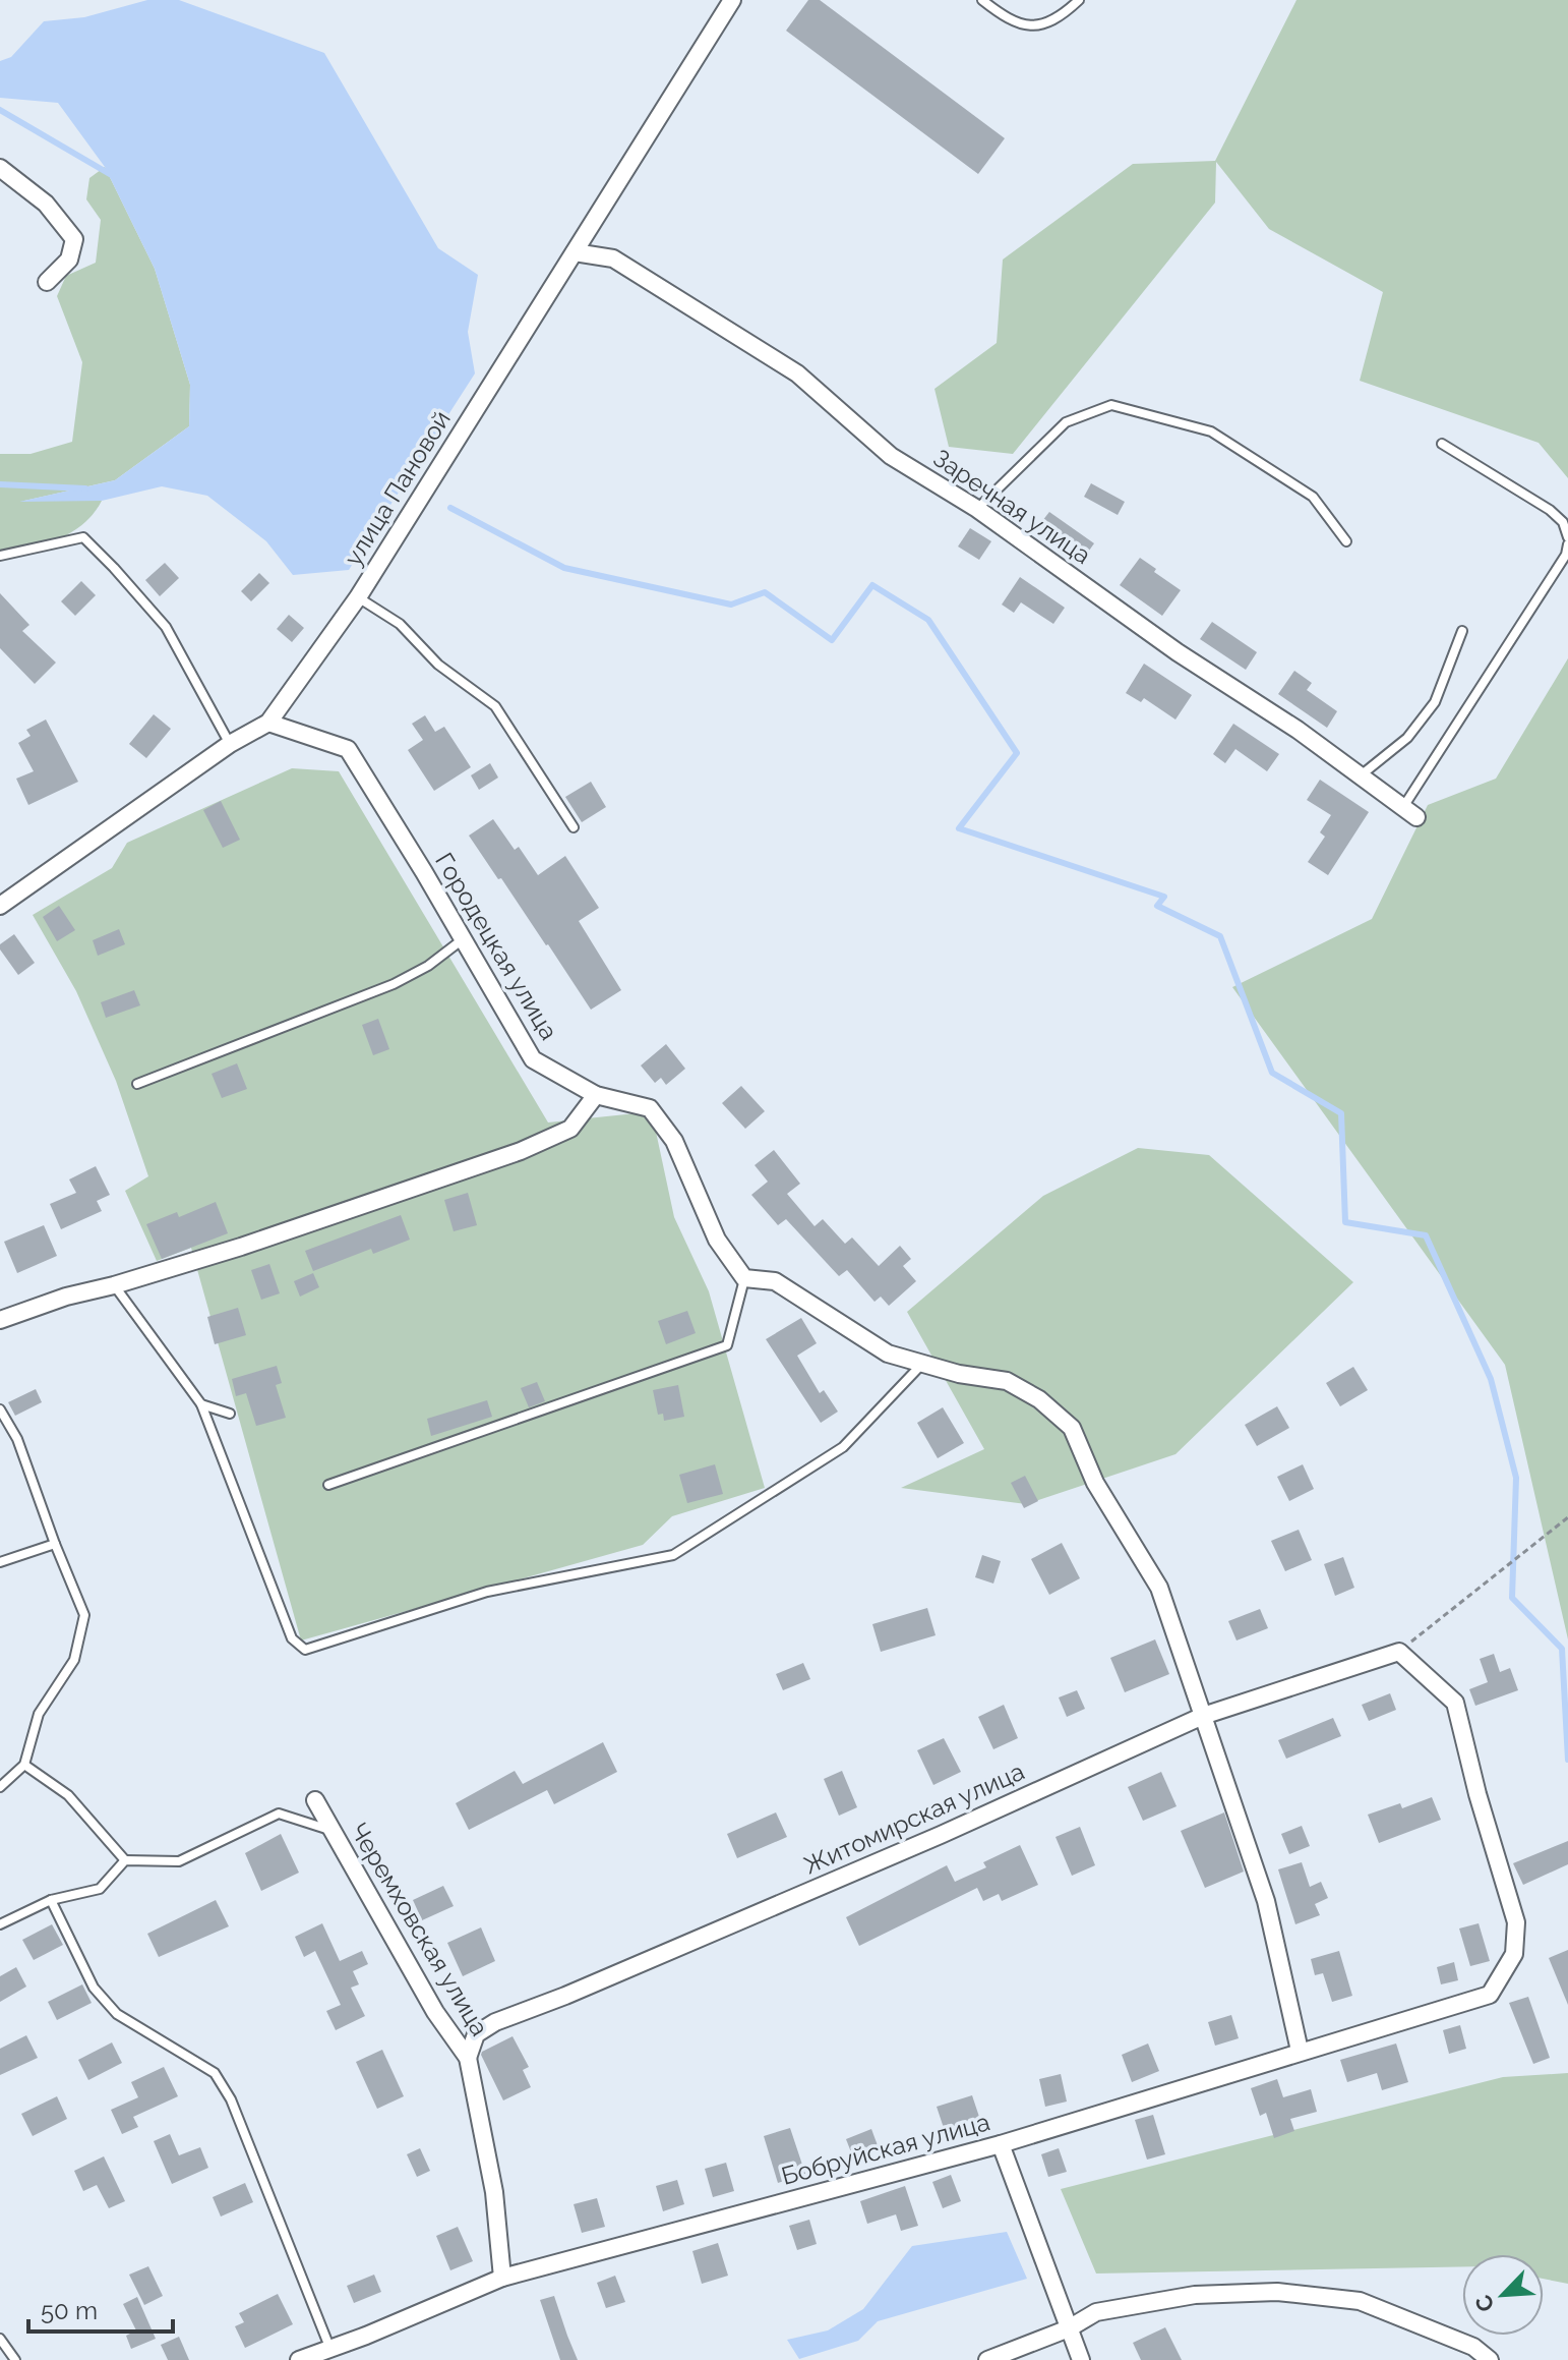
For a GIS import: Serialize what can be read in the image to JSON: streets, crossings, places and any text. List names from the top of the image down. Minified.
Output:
{"streets":{"street":["улица Пановой","Заречная улица","Городецкая улица","Житомирская улица","Черемховская улица","Бобруйская улица"]},"crossings":[["улица Пановой","Заречная улица"],["улица Пановой","Городецкая улица"],["Житомирская улица","Черемховская улица"],["Житомирская улица","Бобруйская улица"],["Черемховская улица","Бобруйская улица"]],"scale_bar":"50 m","north":"bottom left"}
